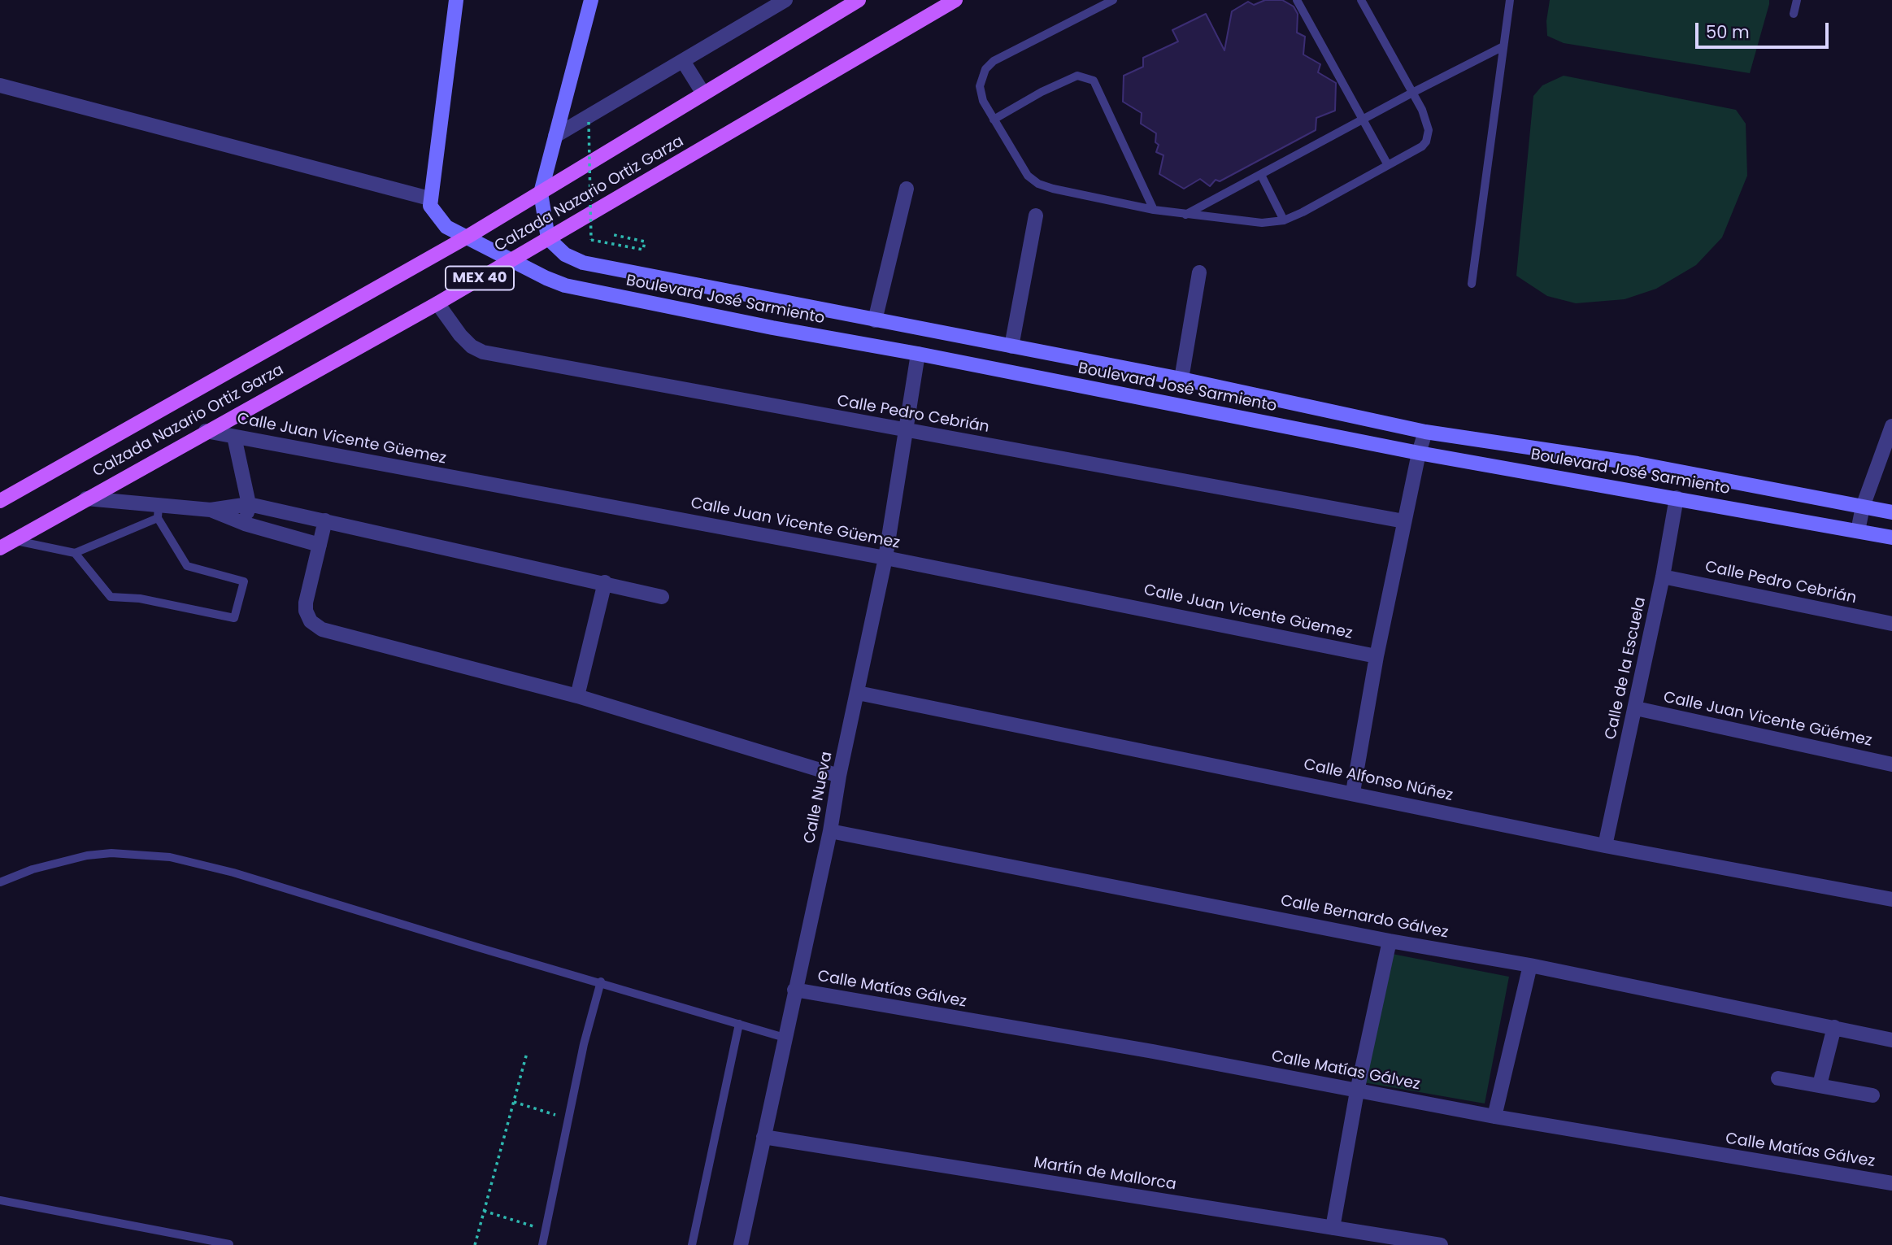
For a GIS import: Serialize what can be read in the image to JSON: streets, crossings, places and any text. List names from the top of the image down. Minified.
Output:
{"streets":{"main road":["Calzada Nazario Ortiz Garza","MEX 40"],"street":["Boulevard José Sarmiento","Calle Pedro Cebrián","Calle Juan Vicente Güemez","Calle de la Escuela","Calle Juan Vicente Güémez","Calle Alfonso Núñez","Calle Nueva","Calle Bernardo Gálvez","Calle Matías Gálvez","Martín de Mallorca"]},"crossings":[["Calzada Nazario Ortiz Garza","Boulevard José Sarmiento"],["Calzada Nazario Ortiz Garza","Calle Pedro Cebrián"],["Calzada Nazario Ortiz Garza","Calle Juan Vicente Güemez"],["Boulevard José Sarmiento","Calle de la Escuela"],["Boulevard José Sarmiento","Calle Nueva"],["Calle Pedro Cebrián","Calle de la Escuela"],["Calle Pedro Cebrián","Calle Nueva"],["Calle Juan Vicente Güemez","Calle Nueva"],["Calle de la Escuela","Calle Juan Vicente Güémez"],["Calle de la Escuela","Calle Alfonso Núñez"],["Calle Alfonso Núñez","Calle Nueva"],["Calle Nueva","Calle Bernardo Gálvez"],["Calle Nueva","Calle Matías Gálvez"],["Calle Nueva","Martín de Mallorca"]],"scale_bar":"50 m"}
